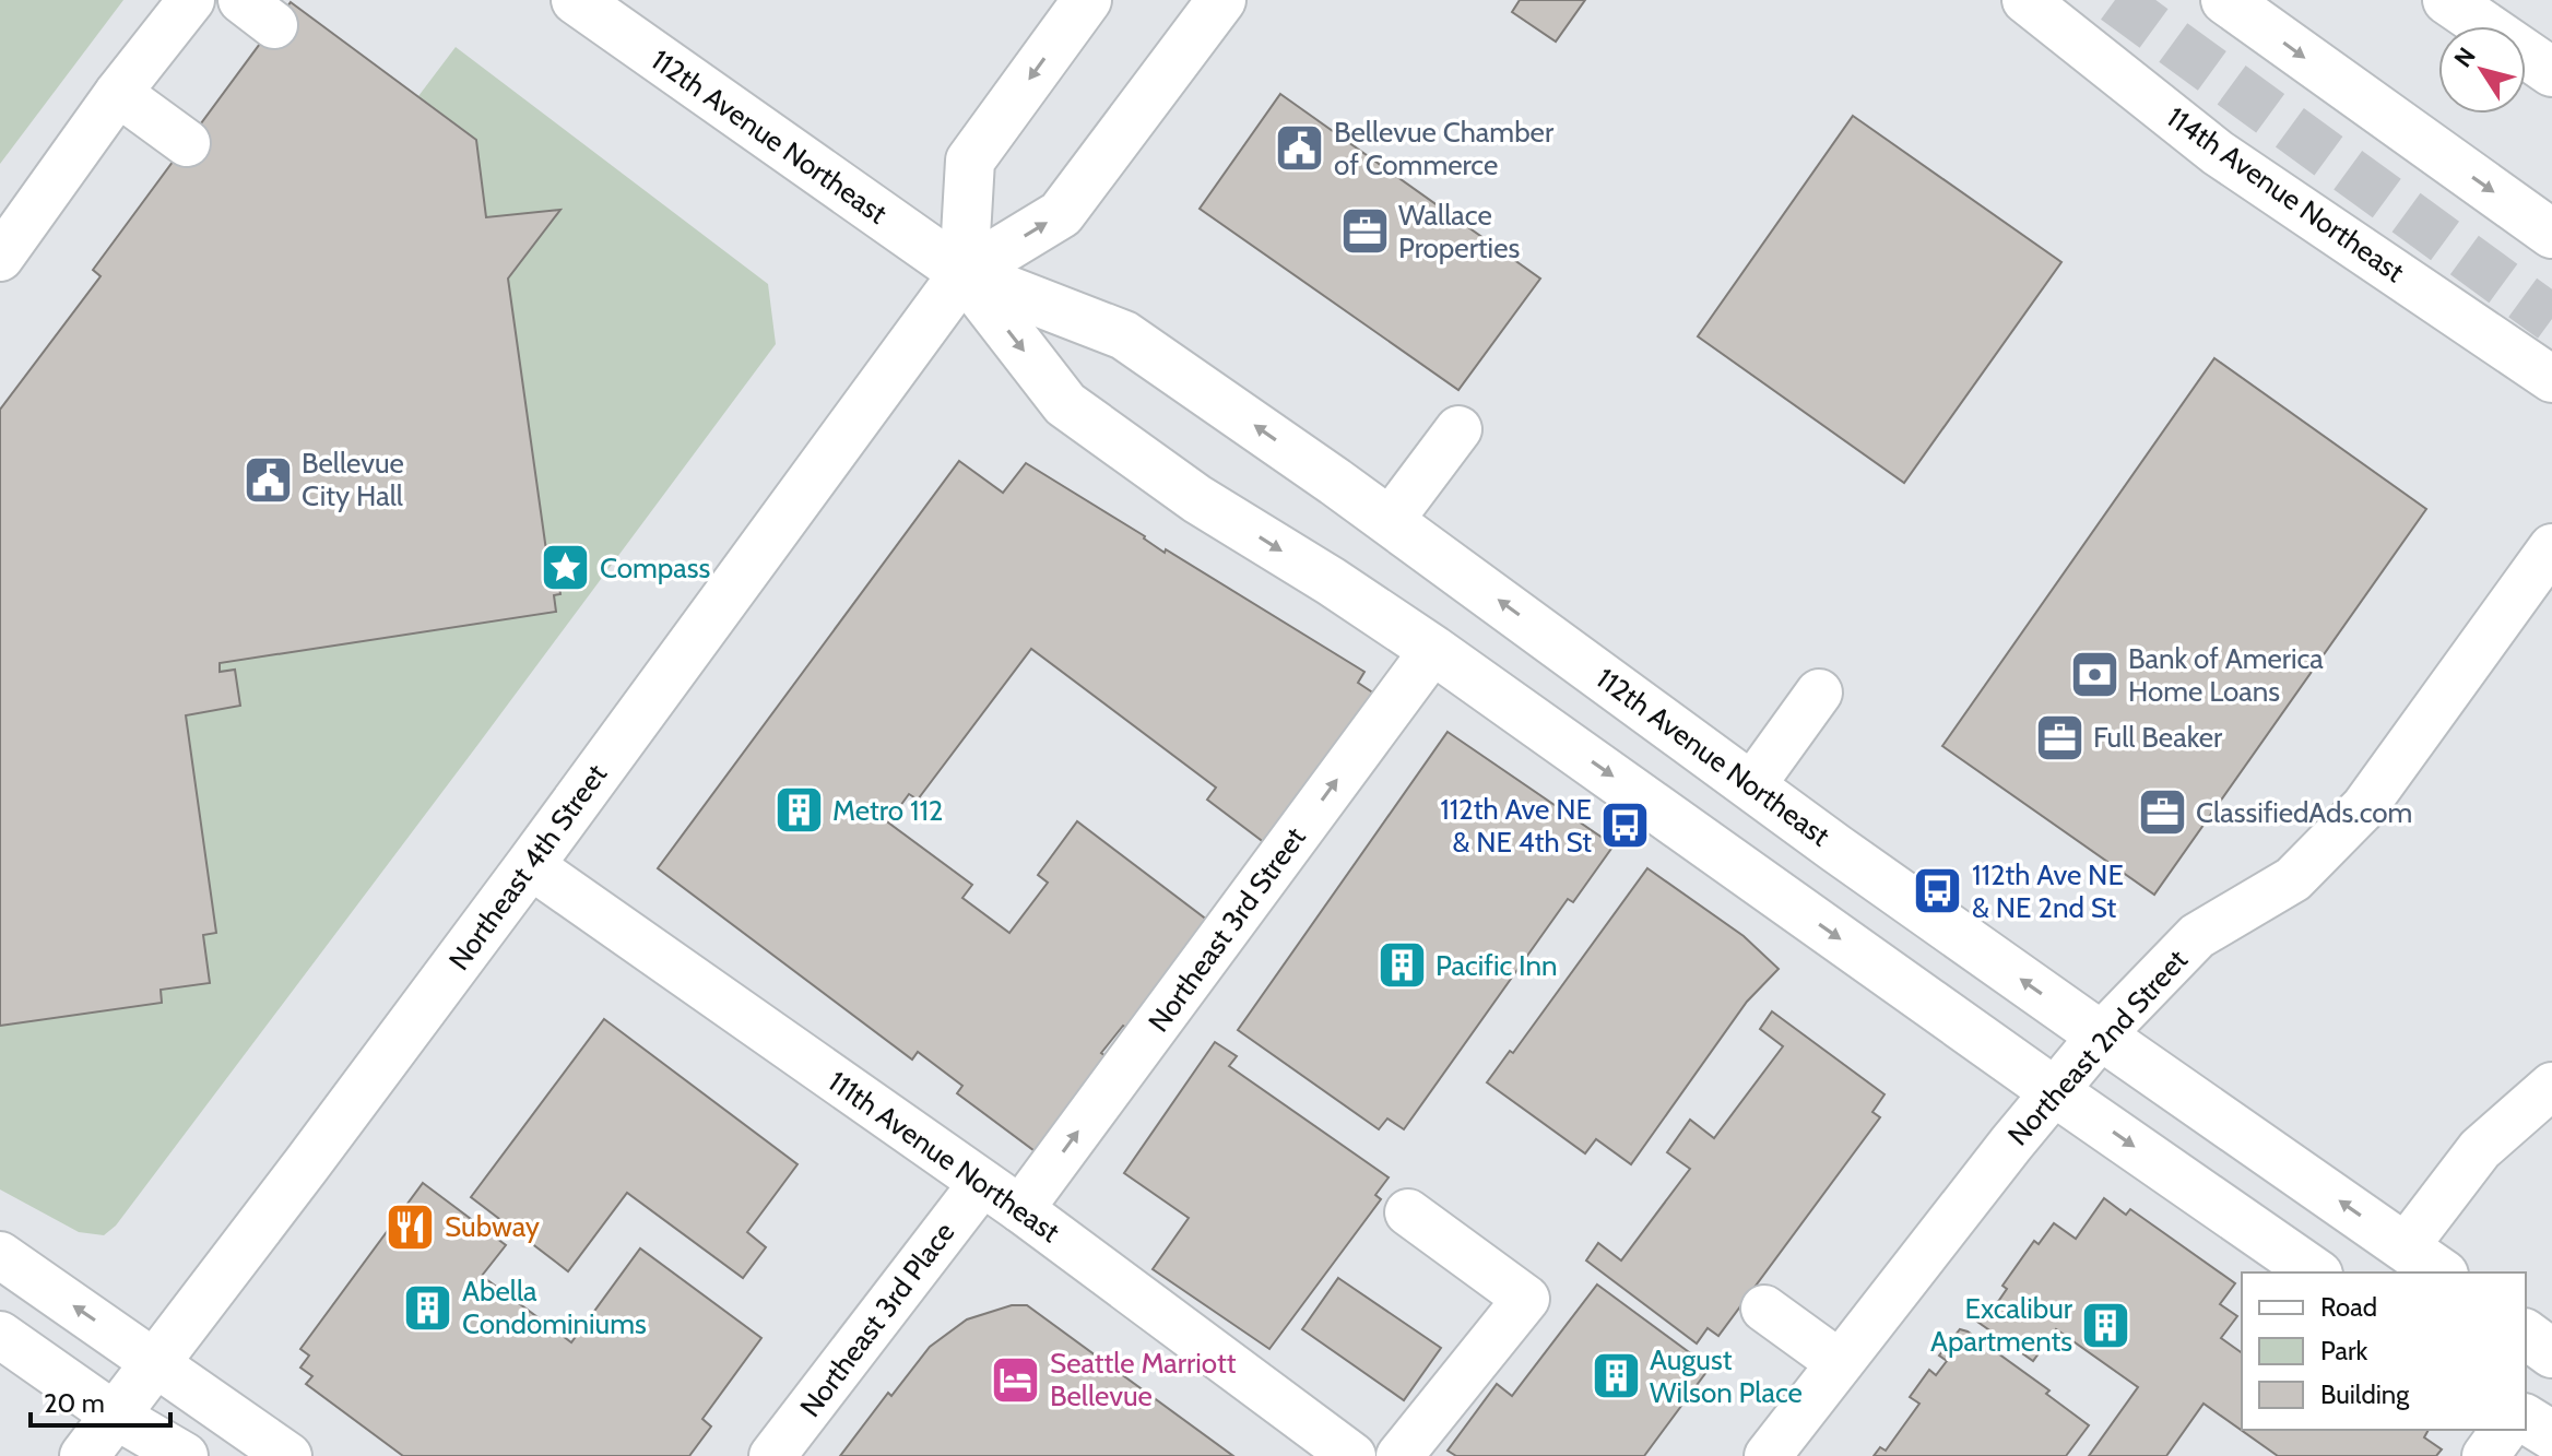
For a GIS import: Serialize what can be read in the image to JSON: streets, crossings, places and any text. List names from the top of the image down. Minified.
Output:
{"streets":{"main road":["112th Avenue Northeast","Northeast 4th Street"],"street":["114th Avenue Northeast","Northeast 3rd Street","Northeast 2nd Street","111th Avenue Northeast","Northeast 3rd Place"]},"crossings":[["112th Avenue Northeast","Northeast 4th Street"],["112th Avenue Northeast","Northeast 3rd Street"],["112th Avenue Northeast","Northeast 2nd Street"],["Northeast 4th Street","111th Avenue Northeast"],["Northeast 3rd Street","111th Avenue Northeast"],["111th Avenue Northeast","Northeast 3rd Place"]],"one_way":["Northeast 3rd Street"],"places":{"public building":["Bellevue Chamber of Commerce","Bellevue City Hall"],"office":["Wallace Properties","Full Beaker","ClassifiedAds.com"],"place":["Compass"],"bank":["Bank of America Home Loans"],"building":["Metro 112","Pacific Inn","Abella Condominiums","Excalibur Apartments","August Wilson Place"],"bus stop":["112th Ave NE & NE 4th St","112th Ave NE & NE 2nd St"],"restaurant":["Subway"],"hotel":["Seattle Marriott Bellevue"]},"legend":["Road","Park","Building"],"scale_bar":"20 m","north":"top left"}
